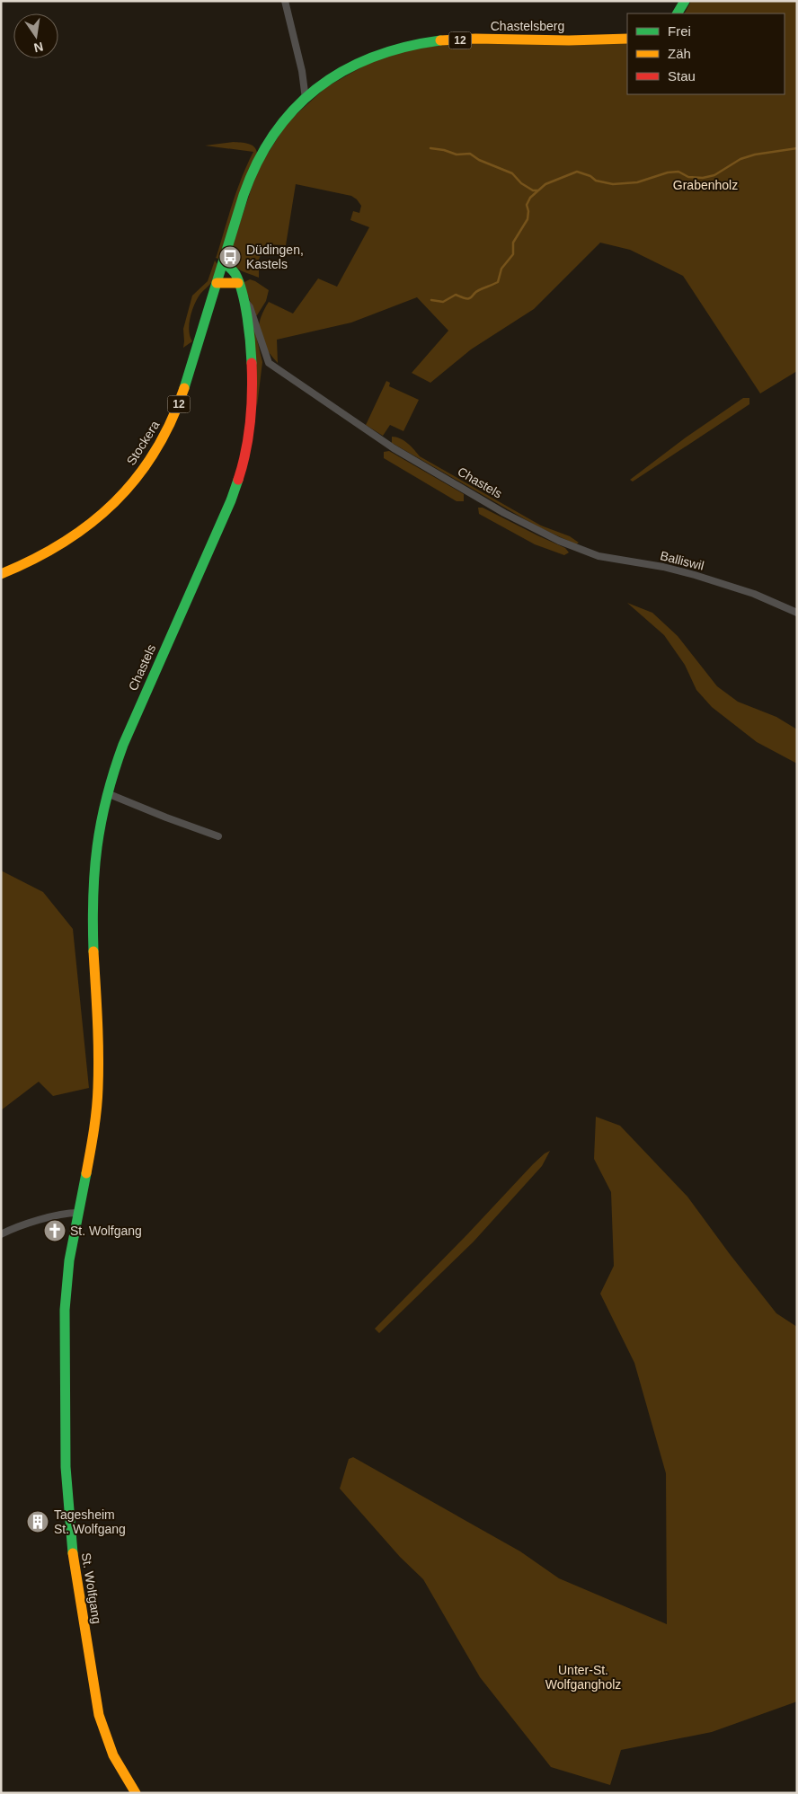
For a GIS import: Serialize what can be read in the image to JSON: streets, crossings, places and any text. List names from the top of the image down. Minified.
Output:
{"streets":{"main road":["Chastelsberg","12","Stockera","Chastels","St. Wolfgang"],"street":["Balliswil"]},"crossings":[["Chastelsberg","12"],["12","Stockera"],["12","Chastels"],["Stockera","Chastels"],["Chastels","Balliswil"],["Chastels","St. Wolfgang"]],"parks":["Grabenholz","Unter-St. Wolfgangholz"],"places":{"bus stop":["Düdingen, Kastels"],"church":["St. Wolfgang"],"building":["Tagesheim St. Wolfgang"]},"legend":["Frei","Zäh","Stau"],"north":"bottom"}
